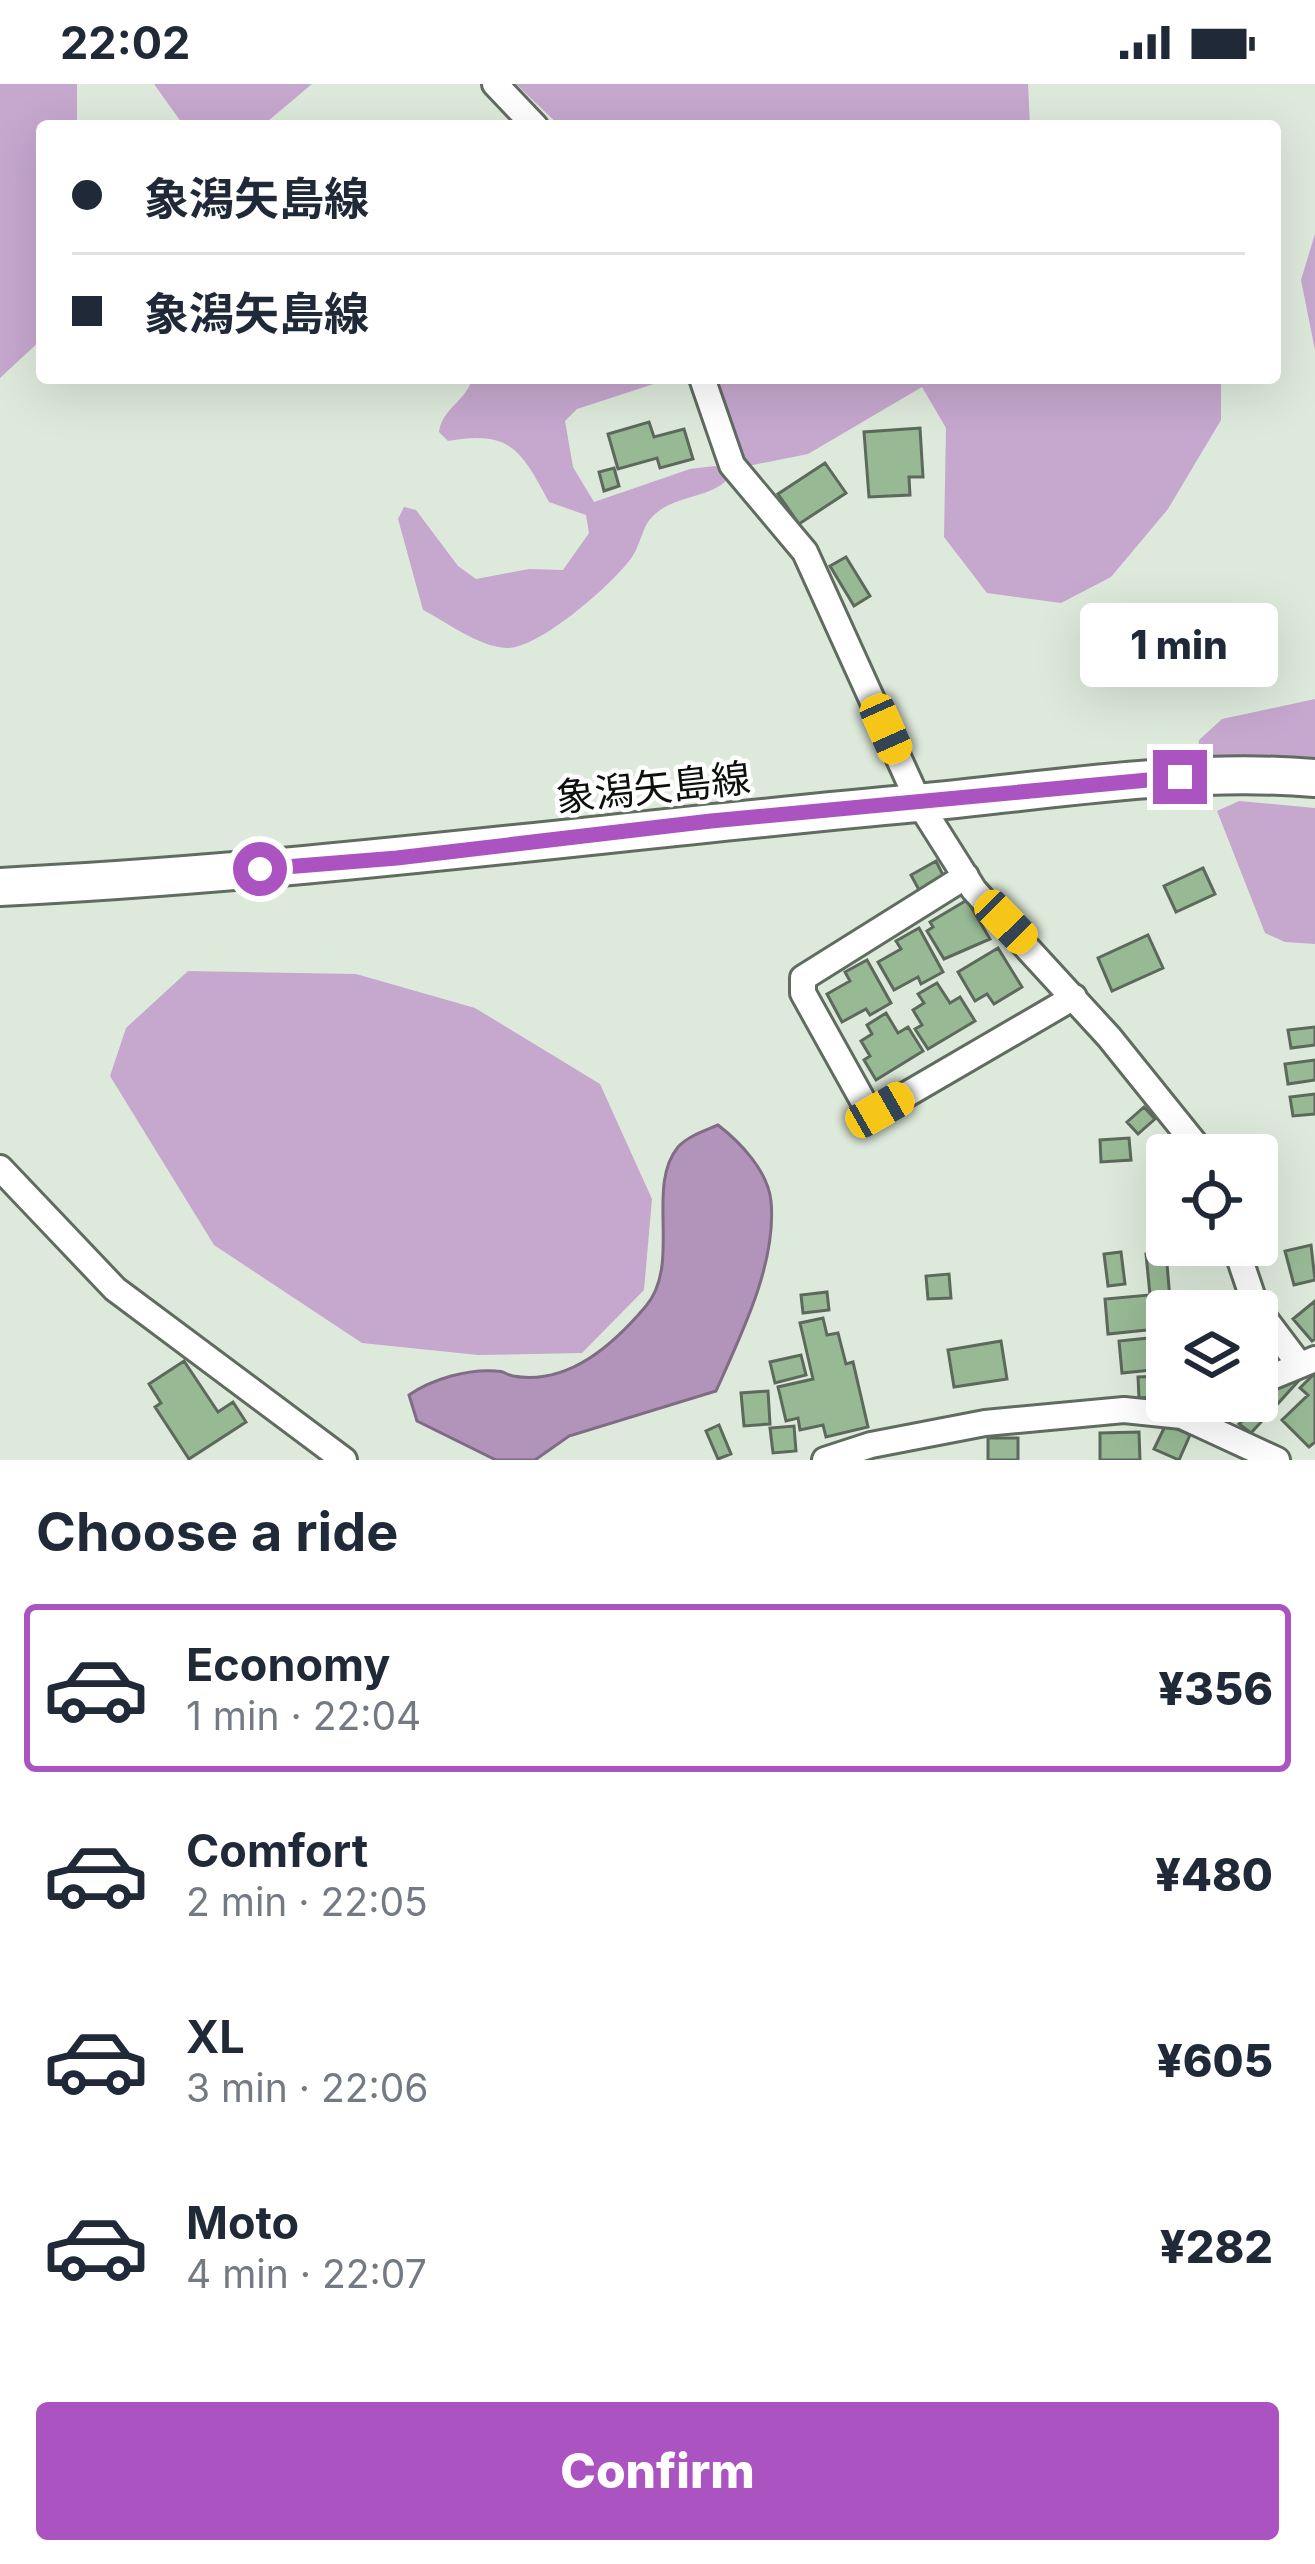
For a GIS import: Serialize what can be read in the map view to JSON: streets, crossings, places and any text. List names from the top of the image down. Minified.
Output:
{"streets":{"main road":["象潟矢島線"]},"page":{"status":"22:02","banner":["象潟矢島線","象潟矢島線"],"bubble":"1 min","heading":"Choose a ride","list":[{"name":"Economy","note":"1 min · 22:04","value":"¥356"},{"name":"Comfort","note":"2 min · 22:05","value":"¥480"},{"name":"XL","note":"3 min · 22:06","value":"¥605"},{"name":"Moto","note":"4 min · 22:07","value":"¥282"}],"buttons":"Confirm"}}
